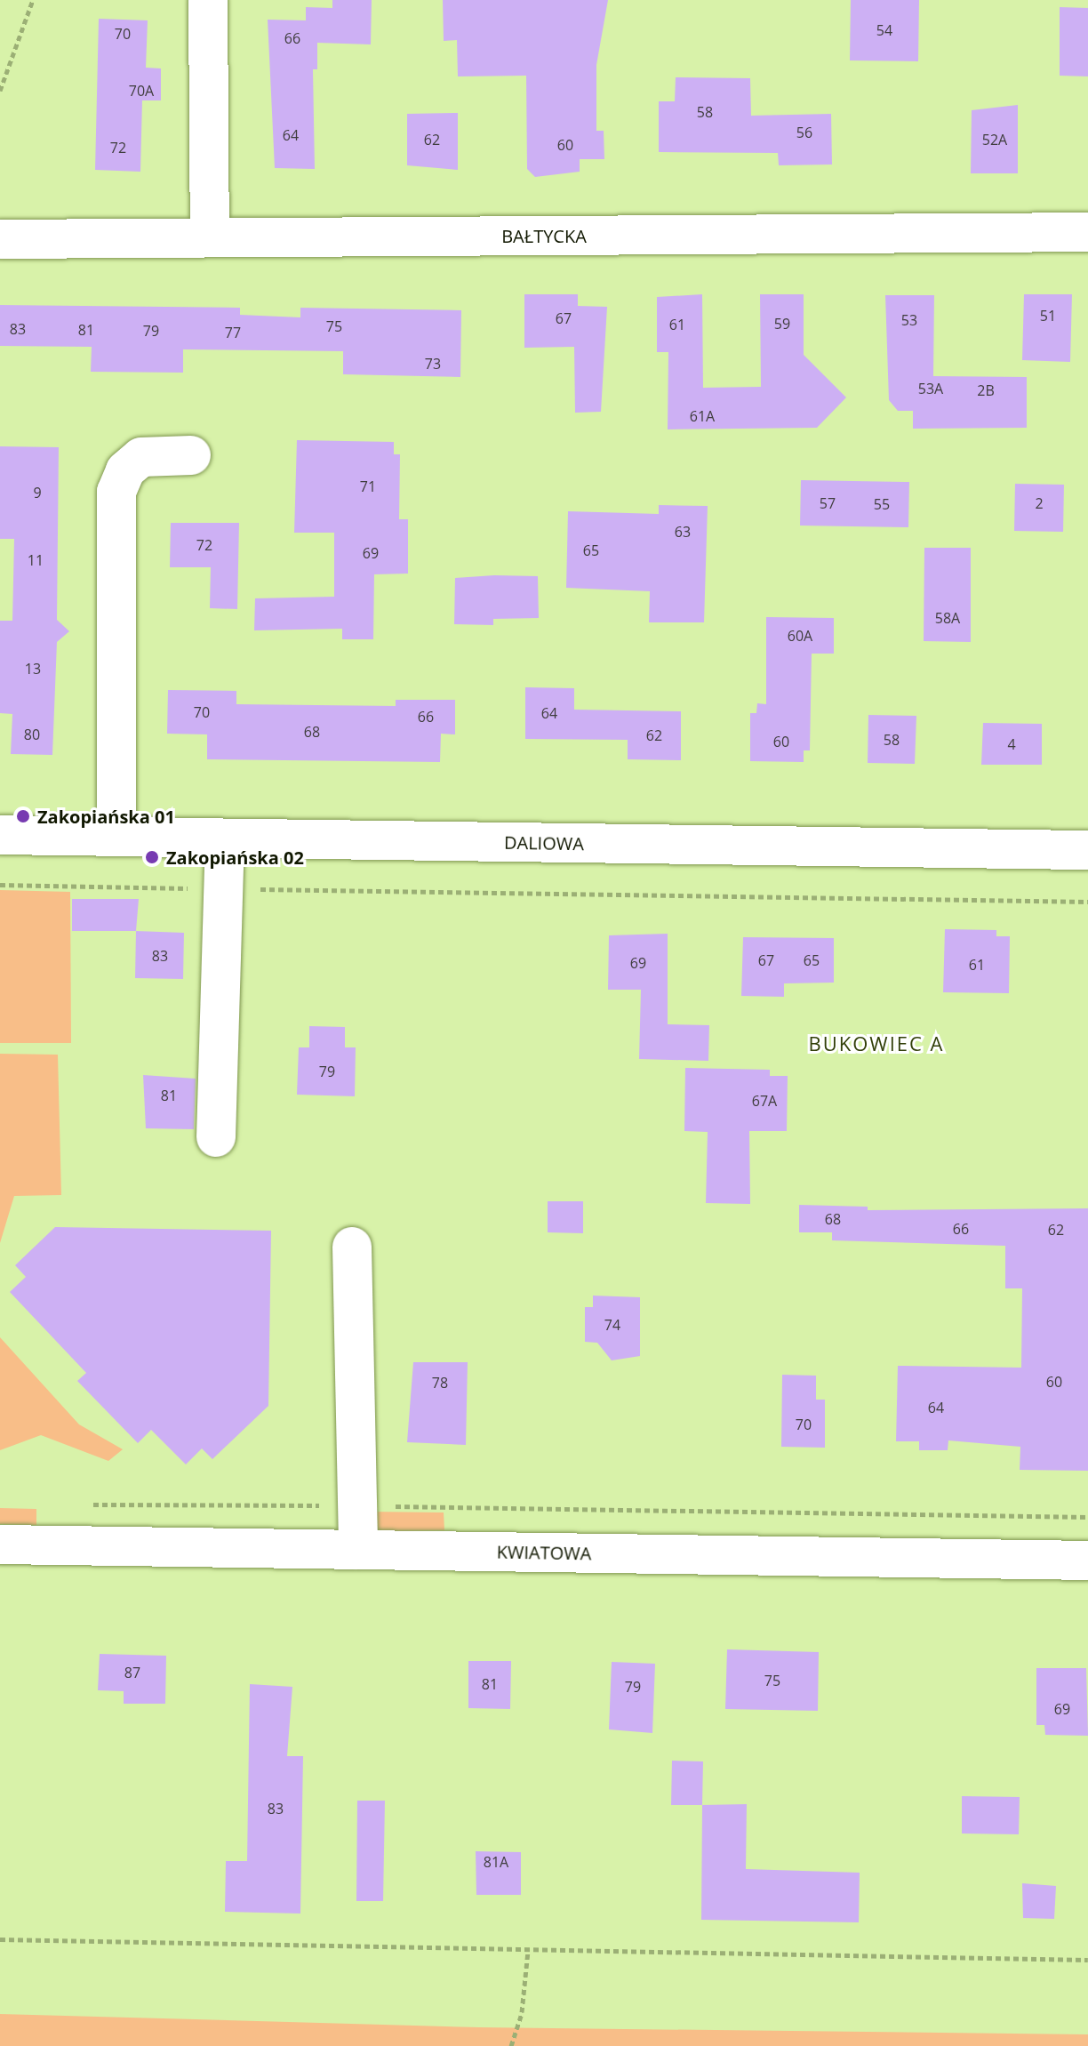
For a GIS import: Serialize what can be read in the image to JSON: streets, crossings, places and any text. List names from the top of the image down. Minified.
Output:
{"streets":{"street":["BAŁTYCKA","DALIOWA","KWIATOWA"]},"districts":["BUKOWIEC A"],"places":["Zakopiańska 01","Zakopiańska 02"],"house_numbers":["54","70","66","70A","58","56","64","62","52A","60","72","51","67","53","59","61","75","83","81","79","77","73","53A","2B","61A","71","9","57","2","55","63","72","65","69","11","58A","60A","13","70","64","66","68","80","62","58","60","4","83","67","65","69","61","79","81","67A","68","66","62","74","60","78","64","70","87","75","81","79","69","83","81A"]}
